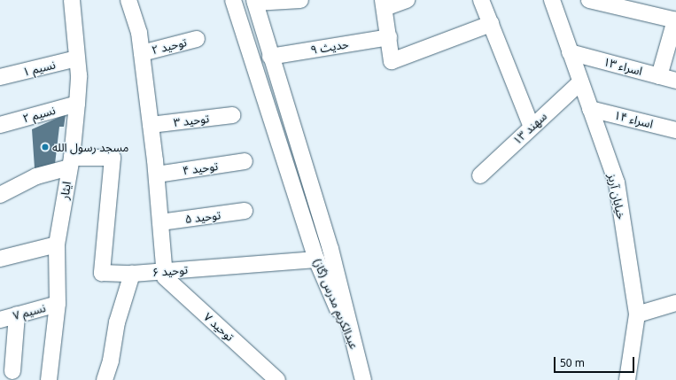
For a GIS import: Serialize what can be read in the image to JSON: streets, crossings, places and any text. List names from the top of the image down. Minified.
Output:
{"streets":{"street":["توحید ۲","حدیث ۹","اسراء ۱۳","نسیم ۱","نسیم ۲","اسراء ۱۴","توحید ۳","سهند ۱۳","توحید ۴","ایثار","خیابان آریز","توحید ۵","توحید ۶","عبدالکریم مدرس (گاز)","نسیم ۷","توحید ۷"]},"crossings":[["حدیث ۹","عبدالکریم مدرس (گاز)"],["اسراء ۱۳","خیابان آریز"],["نسیم ۱","ایثار"],["نسیم ۲","ایثار"],["اسراء ۱۴","خیابان آریز"],["سهند ۱۳","خیابان آریز"],["ایثار","توحید ۶"],["ایثار","نسیم ۷"],["توحید ۶","عبدالکریم مدرس (گاز)"],["توحید ۶","توحید ۷"]],"places":["مسجد رسول الله"],"scale_bar":"50 m"}
